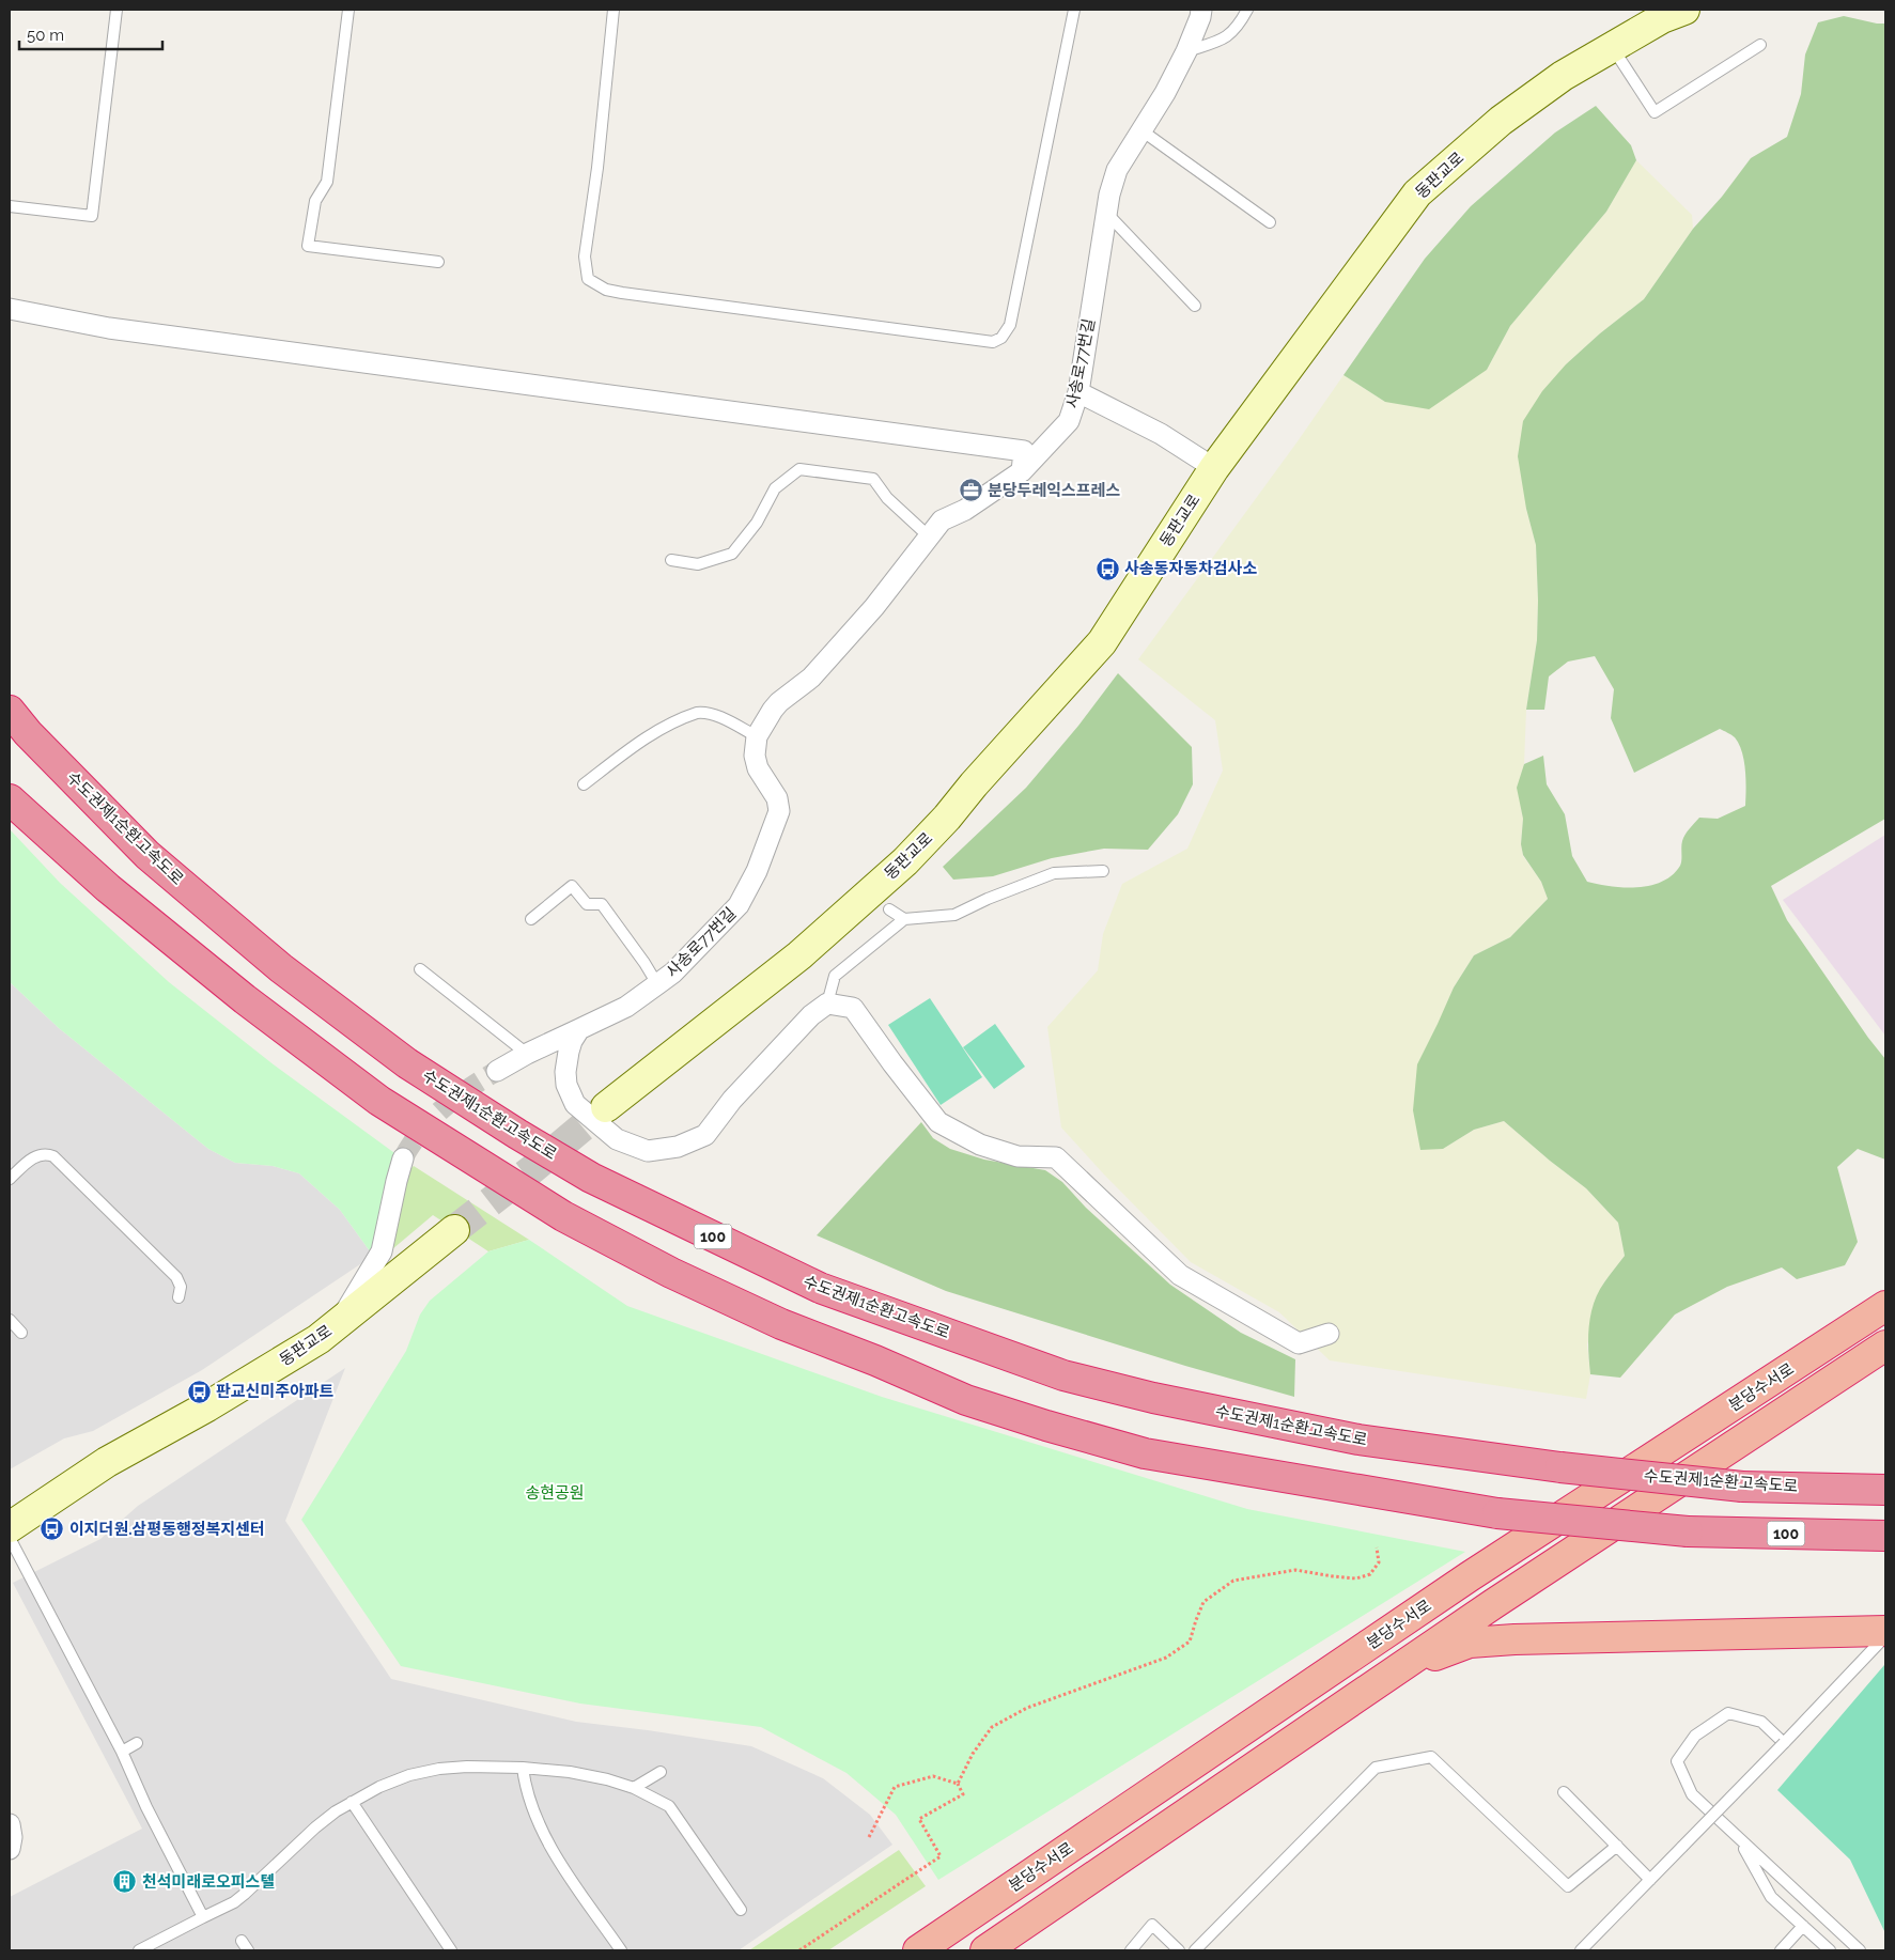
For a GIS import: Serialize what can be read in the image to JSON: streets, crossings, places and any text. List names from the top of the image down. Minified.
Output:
{"streets":{"highway":["수도권제1순환고속도로","100","분당수서로"],"main road":["동판교로"],"street":["사송로77번길"]},"parks":["송현공원"],"places":{"office":["분당두레익스프레스"],"bus stop":["사송동자동차검사소","판교신미주아파트","이지더원.삼평동행정복지센터"],"building":["천석미래로오피스텔"]},"scale_bar":"50 m"}
